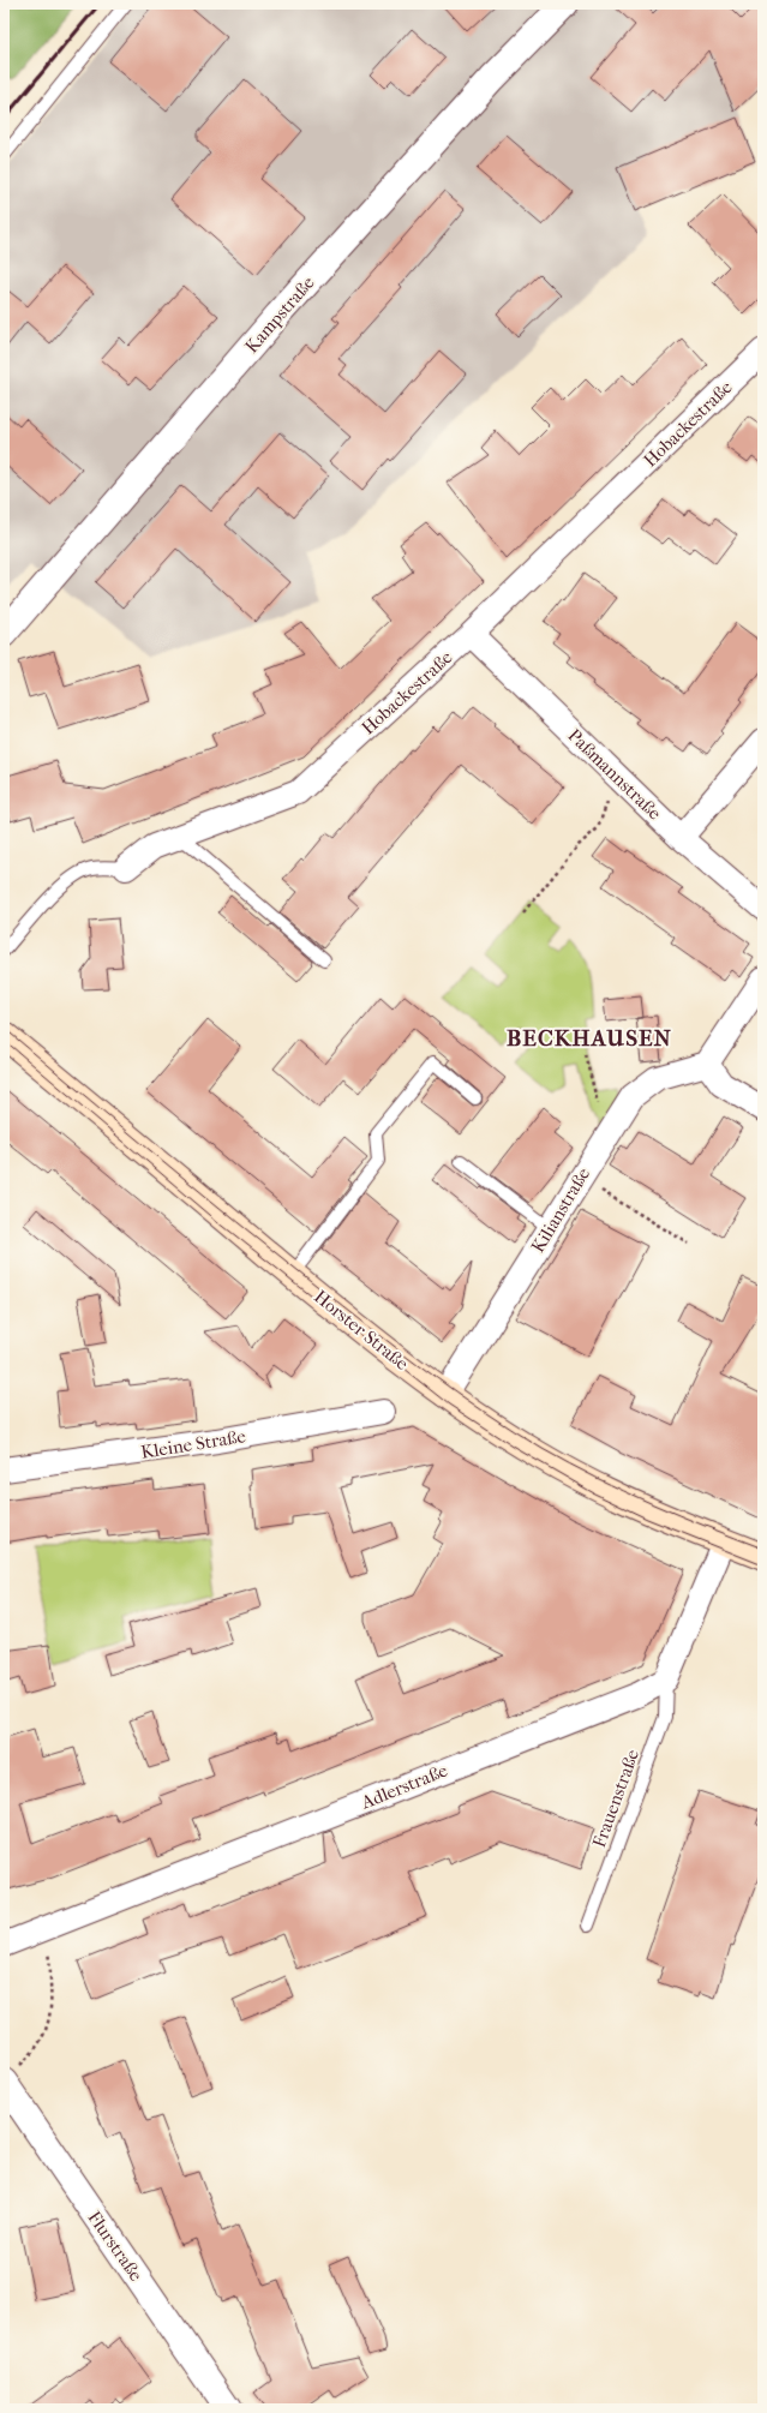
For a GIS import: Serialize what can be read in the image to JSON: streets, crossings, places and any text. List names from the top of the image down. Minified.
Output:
{"streets":{"main road":["Horster Straße"],"street":["Kampstraße","Hobackestraße","Paßmannstraße","Kilianstraße","Kleine Straße","Adlerstraße","Flurstraße"],"lane":["Frauenstraße"]},"crossings":[["Hobackestraße","Paßmannstraße"],["Kilianstraße","Horster Straße"],["Adlerstraße","Frauenstraße"]],"districts":["BECKHAUSEN"]}
